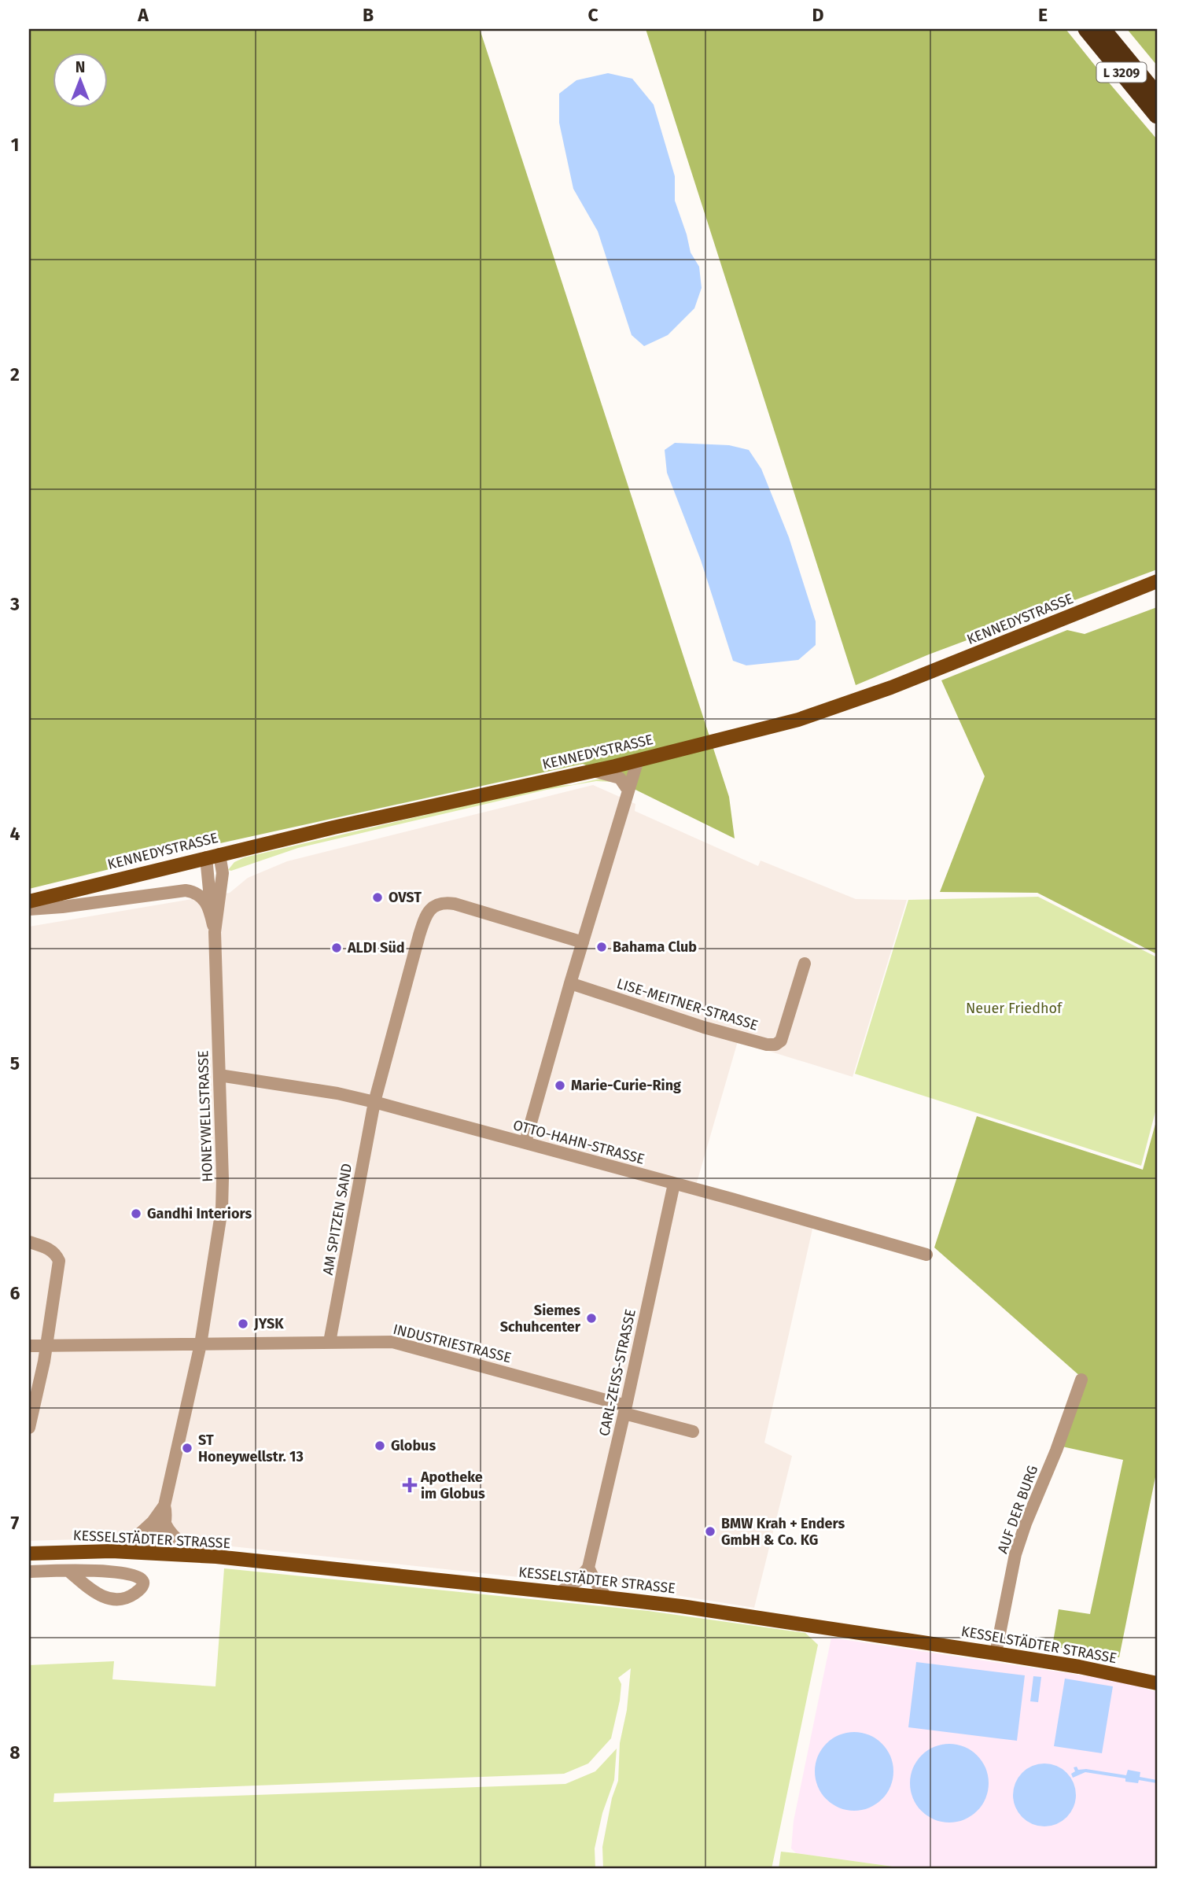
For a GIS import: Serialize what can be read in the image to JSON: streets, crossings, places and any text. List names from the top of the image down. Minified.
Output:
{"streets":{"highway":["L 3209"],"main road":["KENNEDYSTRASSE","KESSELSTÄDTER STRASSE"],"street":["LISE-MEITNER-STRASSE","HONEYWELLSTRASSE","OTTO-HAHN-STRASSE","AM SPITZEN SAND","INDUSTRIESTRASSE","CARL-ZEISS-STRASSE","AUF DER BURG"]},"crossings":[["KENNEDYSTRASSE","HONEYWELLSTRASSE"],["HONEYWELLSTRASSE","OTTO-HAHN-STRASSE"],["HONEYWELLSTRASSE","INDUSTRIESTRASSE"],["HONEYWELLSTRASSE","KESSELSTÄDTER STRASSE"],["OTTO-HAHN-STRASSE","AM SPITZEN SAND"],["OTTO-HAHN-STRASSE","CARL-ZEISS-STRASSE"],["AM SPITZEN SAND","INDUSTRIESTRASSE"],["INDUSTRIESTRASSE","CARL-ZEISS-STRASSE"],["AUF DER BURG","KESSELSTÄDTER STRASSE"]],"parks":["Neuer Friedhof"],"places":{"other":["OVST","Bahama Club","ALDI Süd","Marie-Curie-Ring","Gandhi Interiors","Siemes Schuhcenter","JYSK","Globus","ST Honeywellstr. 13","BMW Krah + Enders GmbH & Co. KG"],"health":["Apotheke im Globus"]},"north":"top","grid":{"columns":["A","B","C","D","E"],"rows":["1","2","3","4","5","6","7","8"]}}
